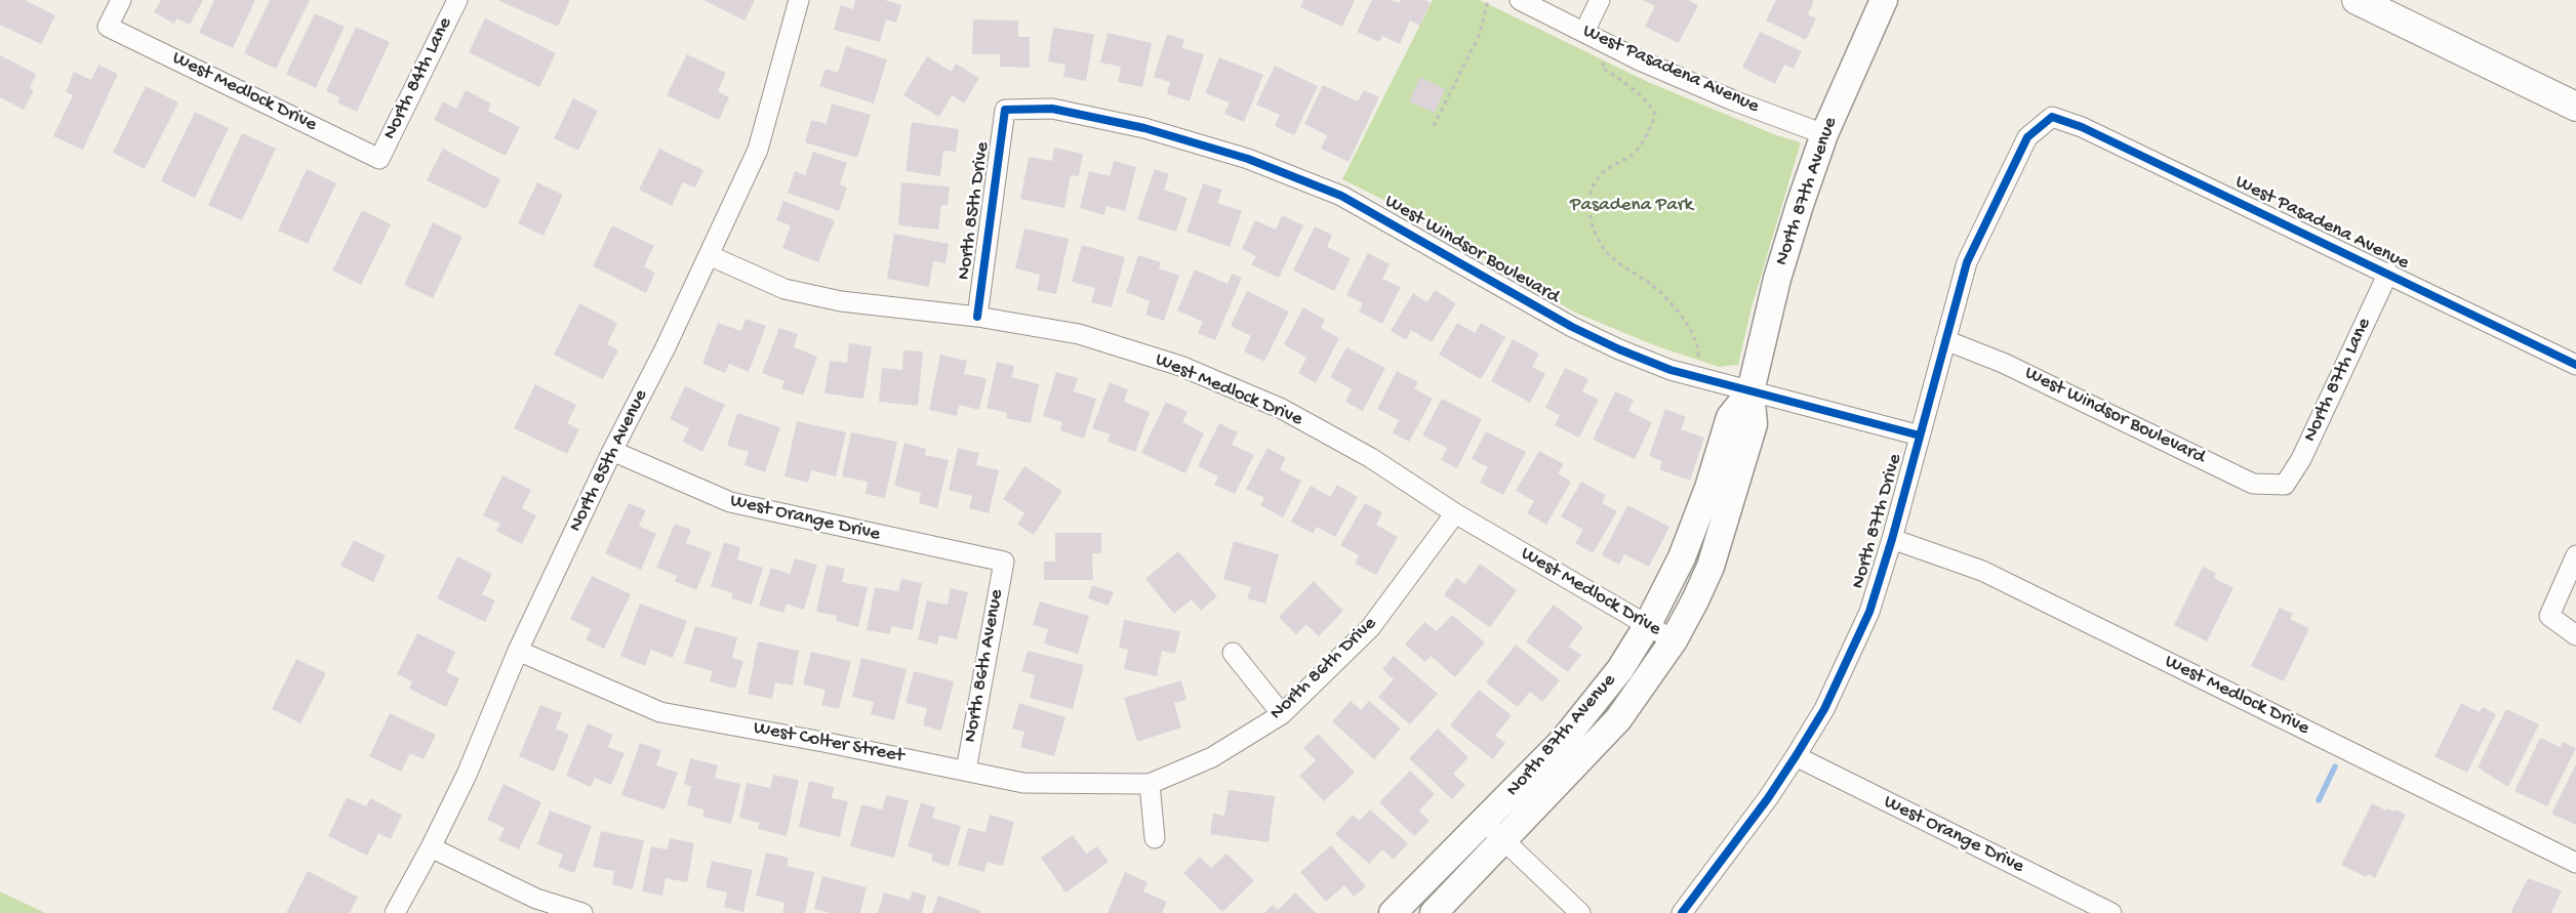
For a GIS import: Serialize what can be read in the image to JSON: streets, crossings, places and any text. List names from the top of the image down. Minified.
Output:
{"streets":{"street":["West Pasadena Avenue","North 84th Lane","West Medlock Drive","North 87th Avenue","North 85th Drive","West Windsor Boulevard","North 87th Lane","North 85th Avenue","West Orange Drive","North 87th Drive","North 86th Avenue","North 86th Drive","West Colter Street"]},"crossings":[["West Pasadena Avenue","North 87th Avenue"],["West Pasadena Avenue","North 87th Lane"],["West Pasadena Avenue","North 87th Drive"],["North 84th Lane","West Medlock Drive"],["West Medlock Drive","North 87th Avenue"],["West Medlock Drive","North 85th Drive"],["West Medlock Drive","North 85th Avenue"],["West Medlock Drive","North 87th Drive"],["West Medlock Drive","North 86th Drive"],["North 87th Avenue","West Windsor Boulevard"],["North 85th Drive","West Windsor Boulevard"],["West Windsor Boulevard","North 87th Lane"],["West Windsor Boulevard","North 87th Drive"],["North 85th Avenue","West Orange Drive"],["North 85th Avenue","West Colter Street"],["West Orange Drive","North 87th Drive"],["West Orange Drive","North 86th Avenue"],["North 86th Avenue","West Colter Street"],["North 86th Drive","West Colter Street"]],"parks":["Pasadena Park"]}
